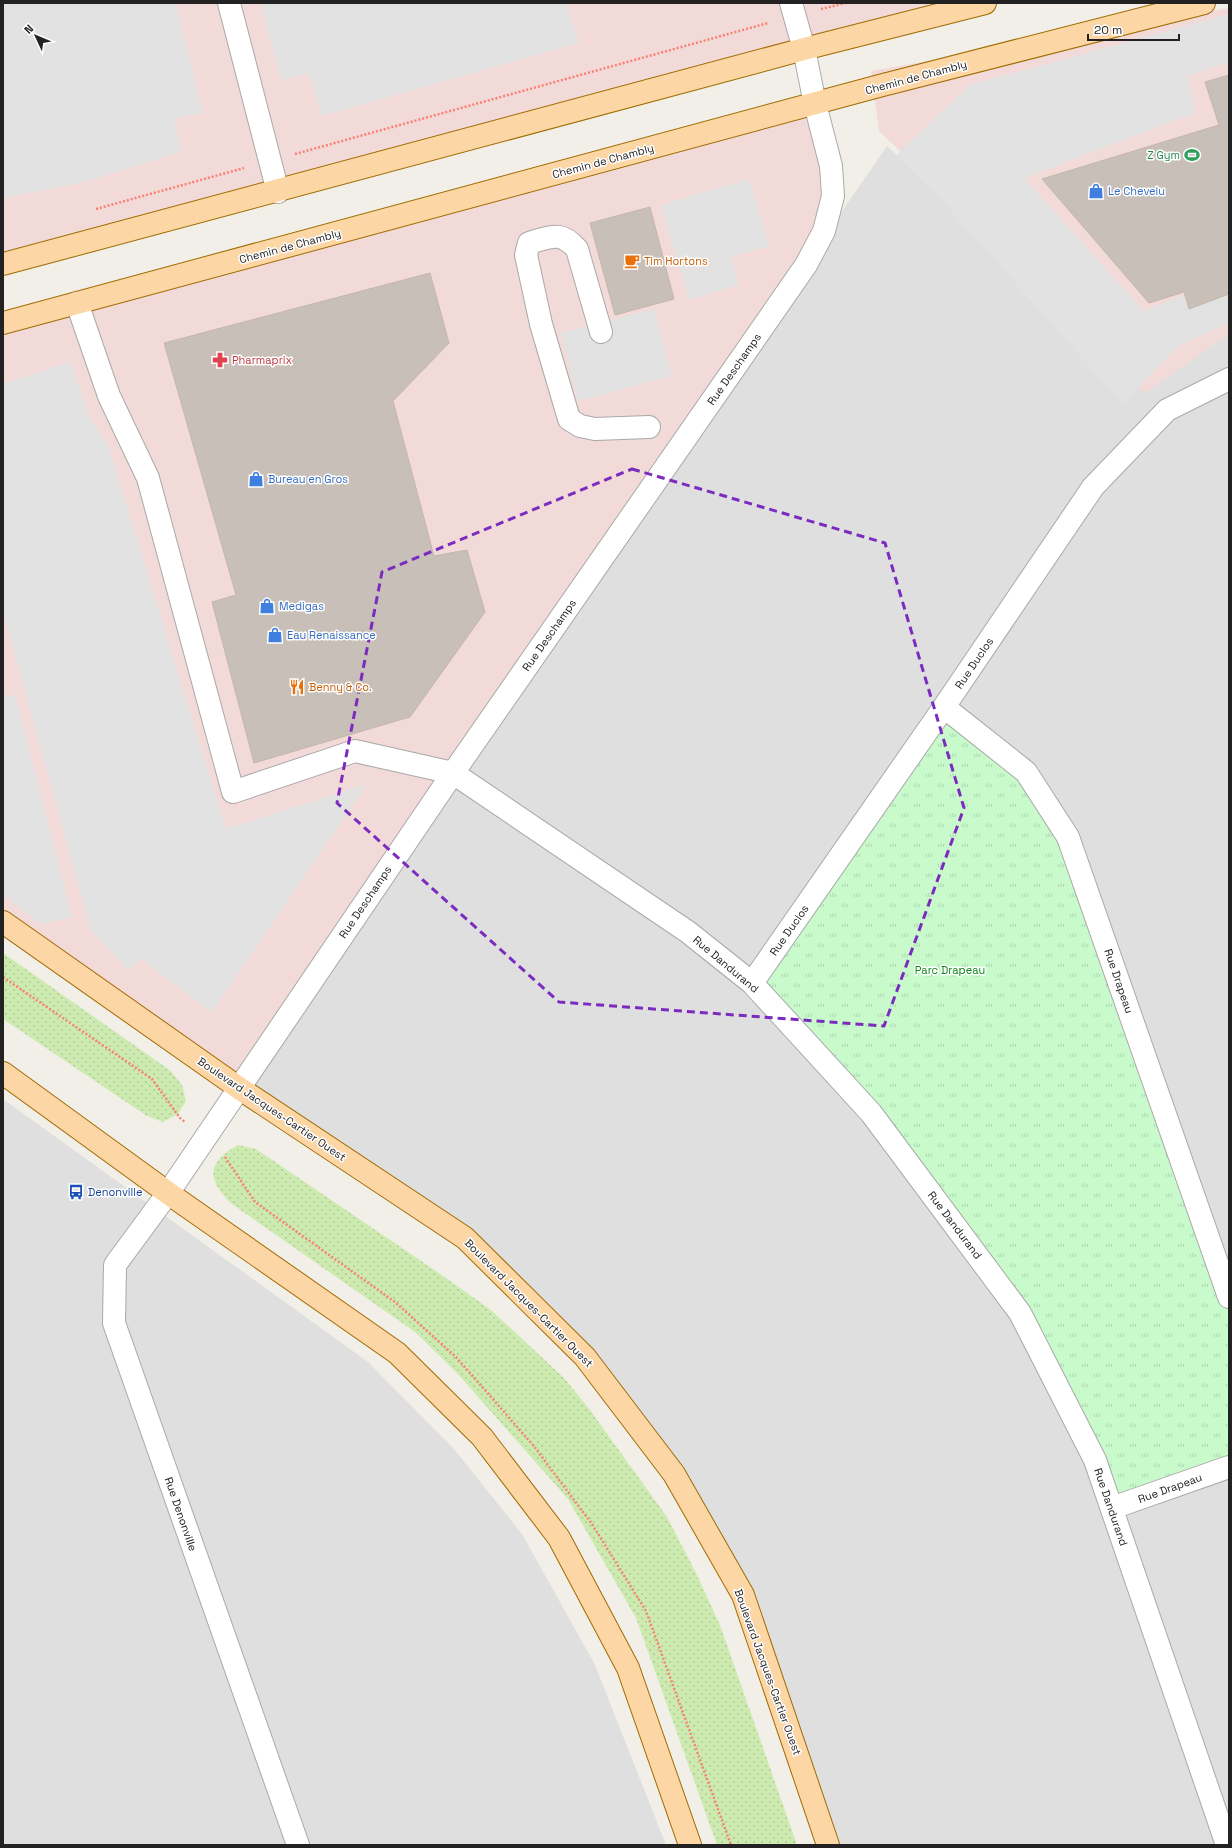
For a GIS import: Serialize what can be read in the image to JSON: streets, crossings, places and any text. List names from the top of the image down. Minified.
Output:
{"streets":{"main road":["Chemin de Chambly","Boulevard Jacques-Cartier Ouest"],"street":["Rue Deschamps","Rue Duclos","Rue Dandurand","Rue Drapeau","Rue Denonville"]},"crossings":[["Chemin de Chambly","Rue Deschamps"],["Rue Deschamps","Rue Dandurand"],["Rue Deschamps","Boulevard Jacques-Cartier Ouest"],["Rue Deschamps","Rue Denonville"],["Rue Duclos","Rue Dandurand"],["Rue Duclos","Rue Drapeau"],["Rue Dandurand","Rue Drapeau"]],"parks":["Parc Drapeau"],"places":{"sports":["Z Gym"],"shop":["Le Chevelu","Bureau en Gros","Medigas","Eau Renaissance"],"cafe":["Tim Hortons"],"pharmacy":["Pharmaprix"],"restaurant":["Benny & Co."],"bus stop":["Denonville"]},"scale_bar":"20 m","north":"top left"}
